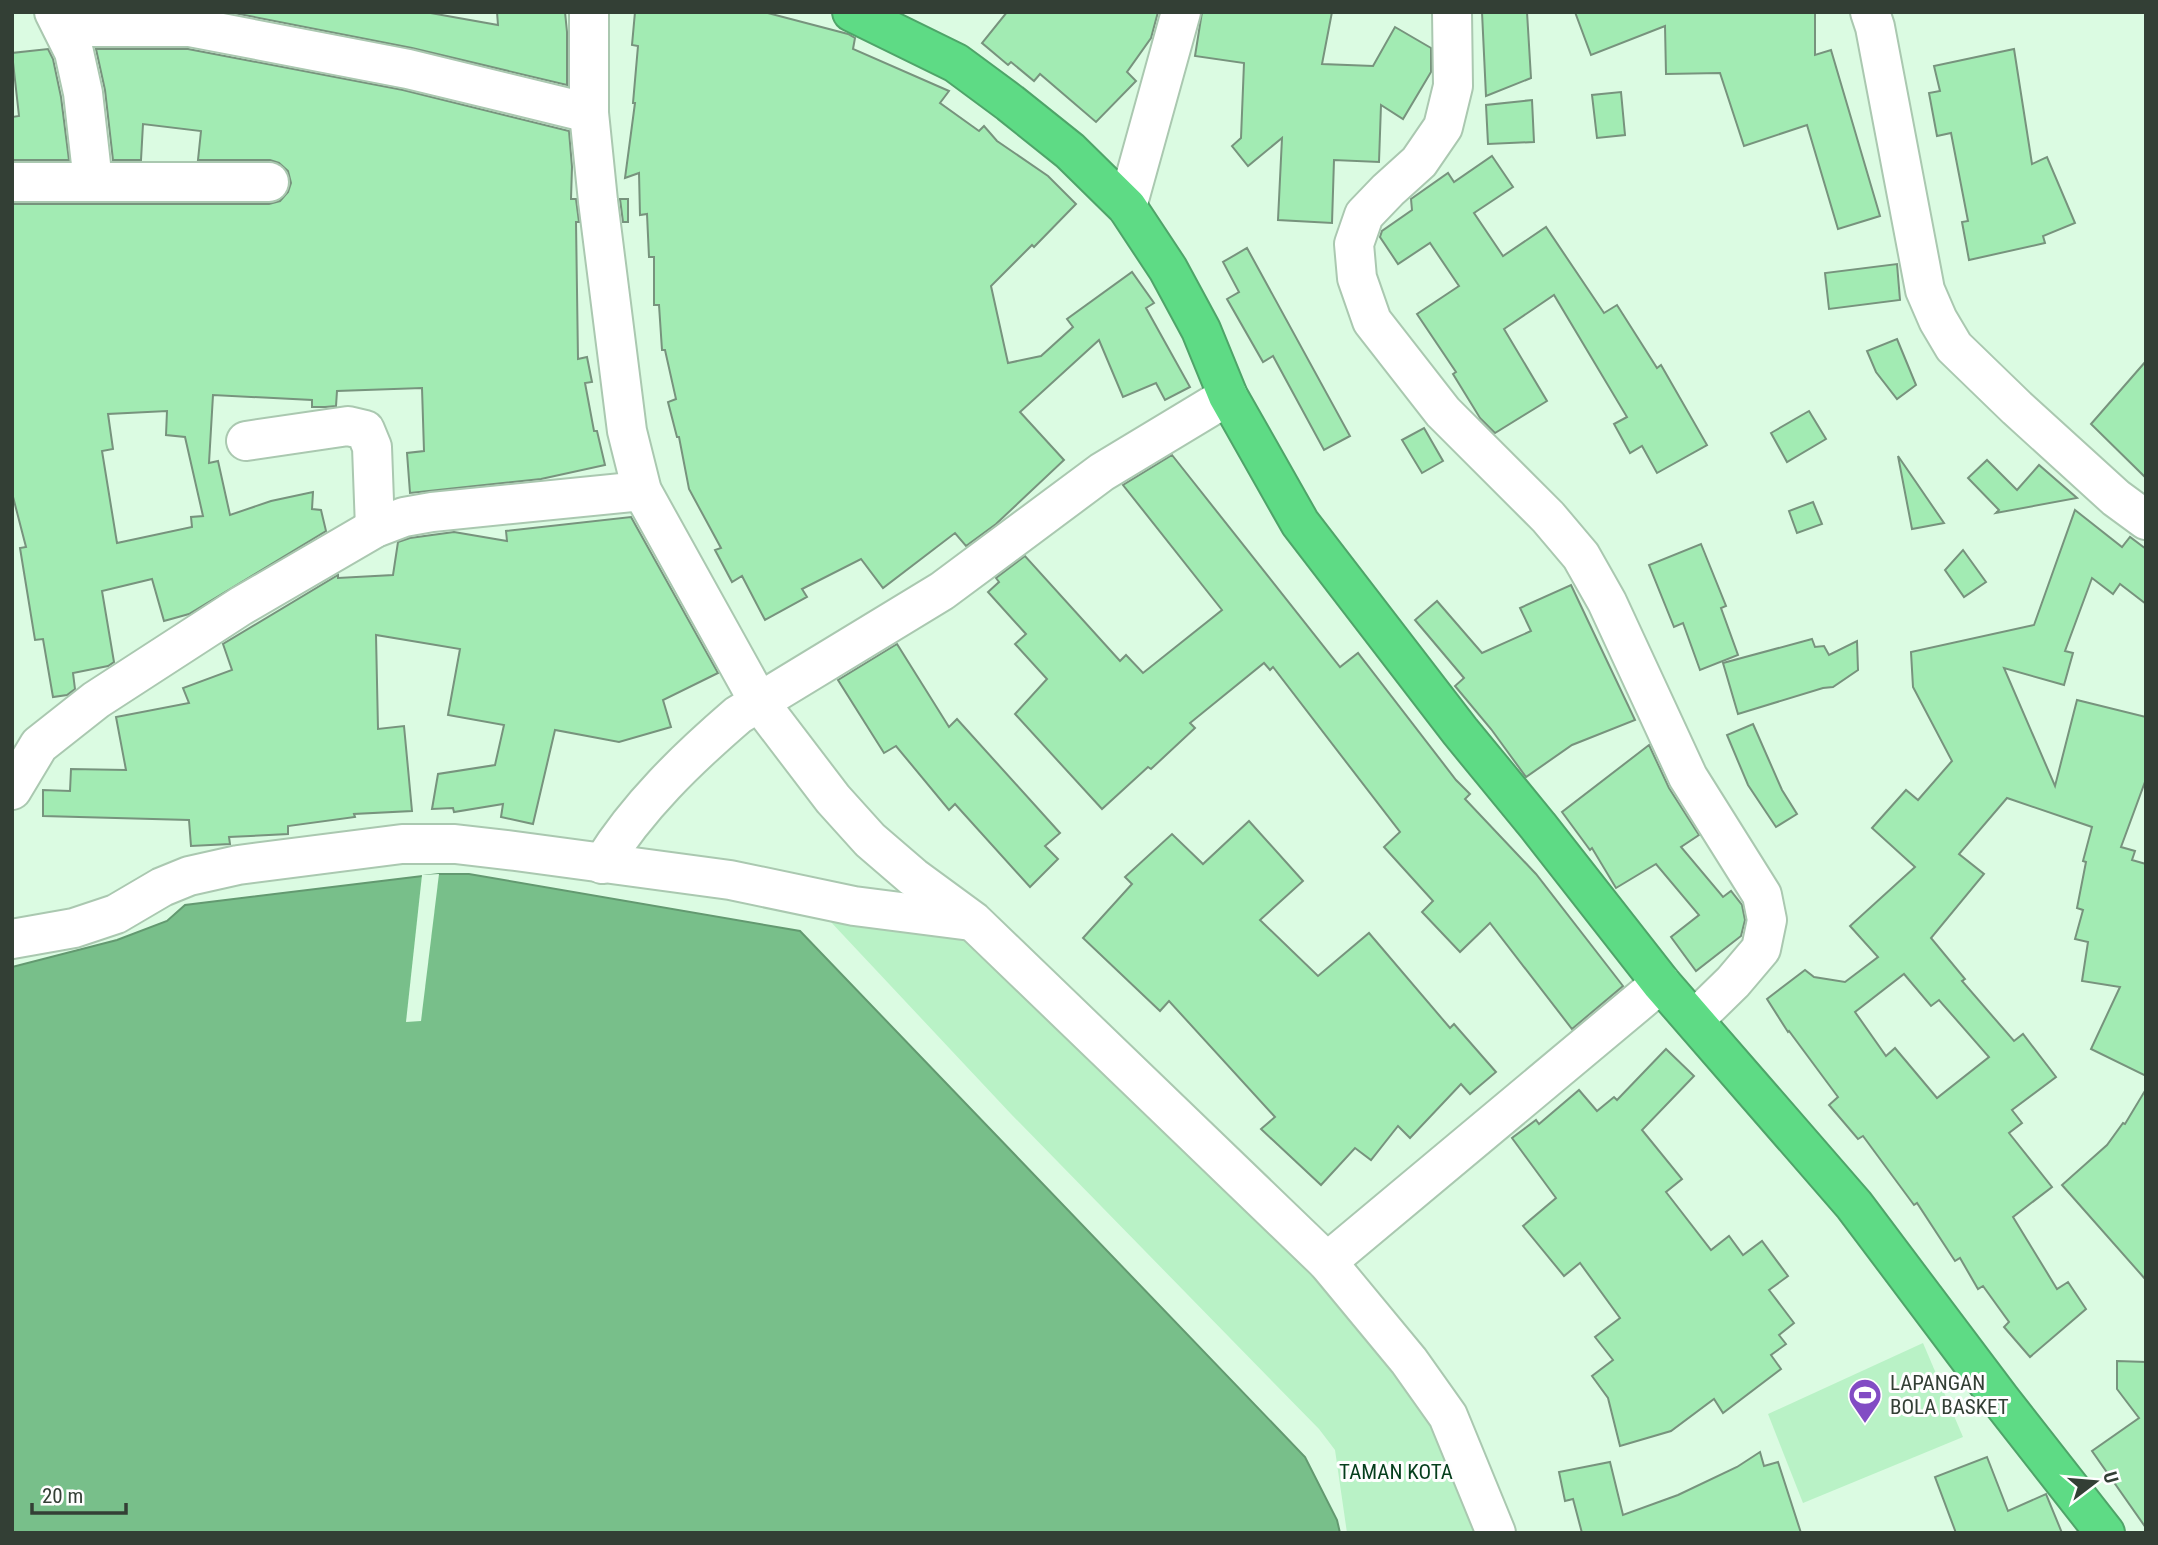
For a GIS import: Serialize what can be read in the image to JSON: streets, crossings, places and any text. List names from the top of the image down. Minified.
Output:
{"parks":["TAMAN KOTA"],"places":{"sports":["LAPANGAN BOLA BASKET"]},"scale_bar":"20 m","north":"right"}
